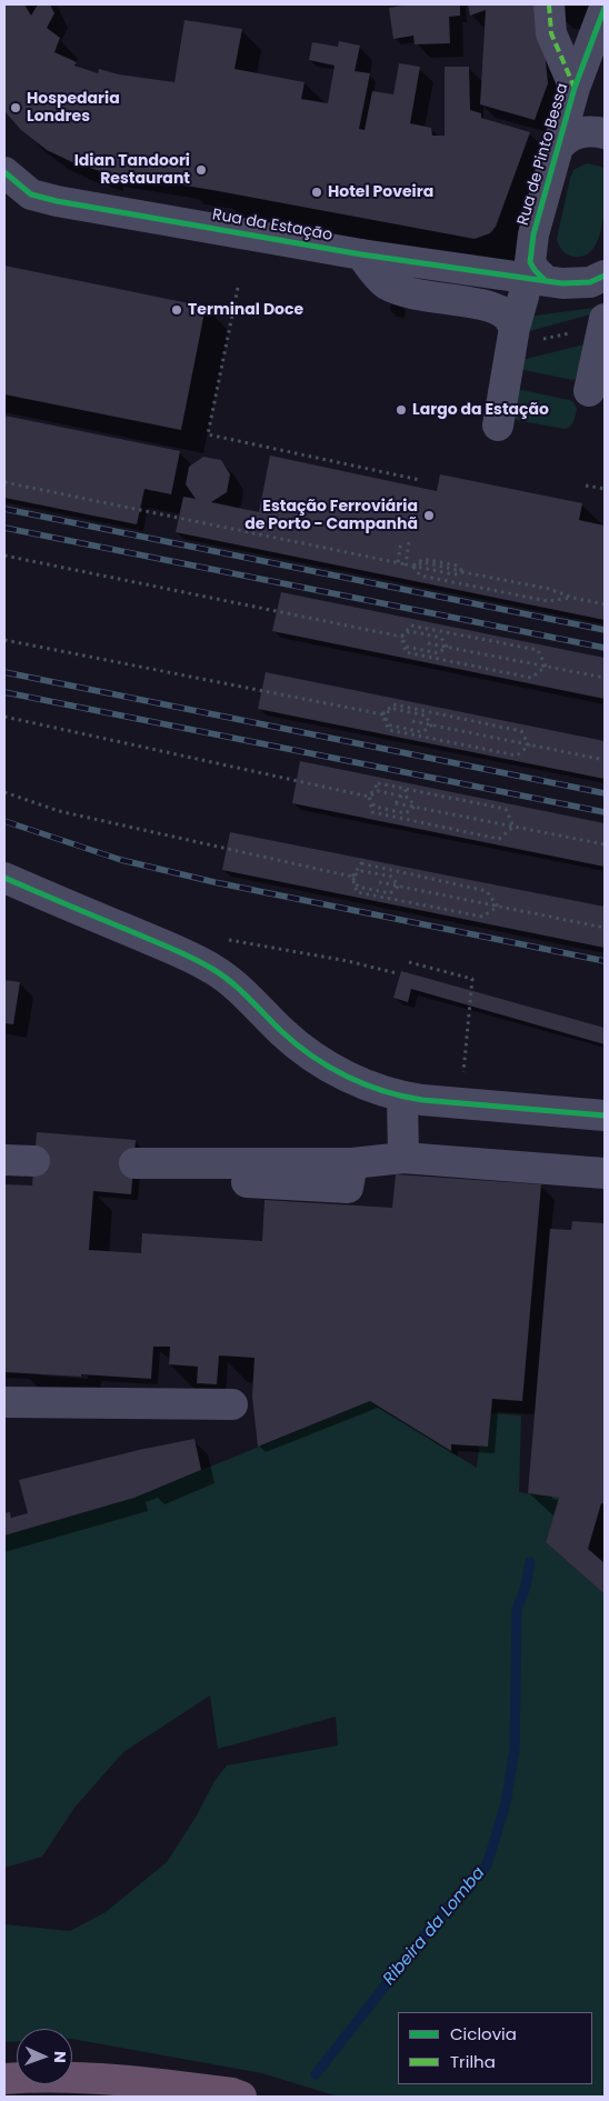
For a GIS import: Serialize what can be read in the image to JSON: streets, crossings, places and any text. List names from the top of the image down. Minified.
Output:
{"streets":{"street":["Rua de Pinto Bessa","Rua da Estação"]},"crossings":[["Rua de Pinto Bessa","Rua da Estação"]],"water":["Ribeira da Lomba"],"places":["Hospedaria Londres","Idian Tandoori Restaurant","Hotel Poveira","Terminal Doce","Largo da Estação","Estação Ferroviária de Porto - Campanhã"],"legend":["Ciclovia","Trilha"],"north":"right"}
